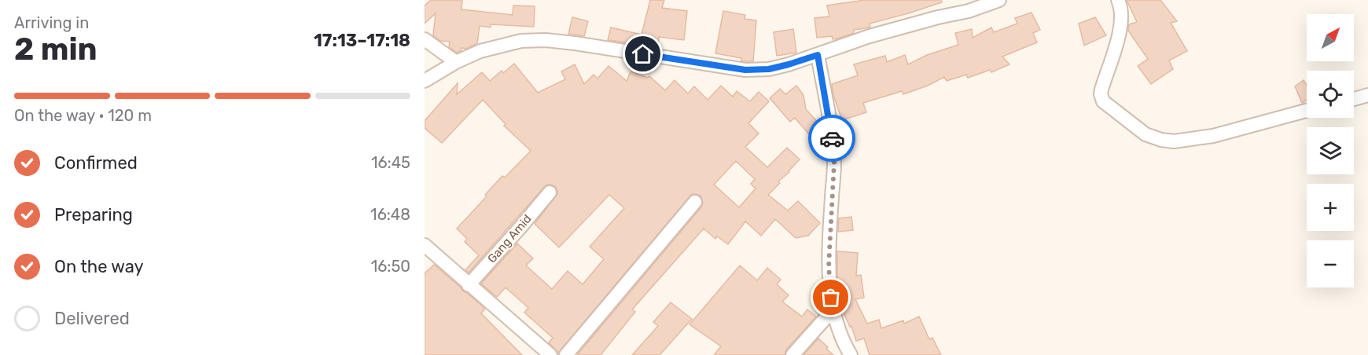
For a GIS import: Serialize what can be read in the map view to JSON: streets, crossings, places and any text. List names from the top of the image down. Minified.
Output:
{"streets":{"street":["Gang Amid"]},"north":"top right","page":{"heading":["2 min","Arriving in","17:13–17:18"],"map_buttons":["+","−"],"bar":"On the way · 120 m","list":[["Confirmed","16:45"],["Preparing","16:48"],["On the way","16:50"],"Delivered"]}}
